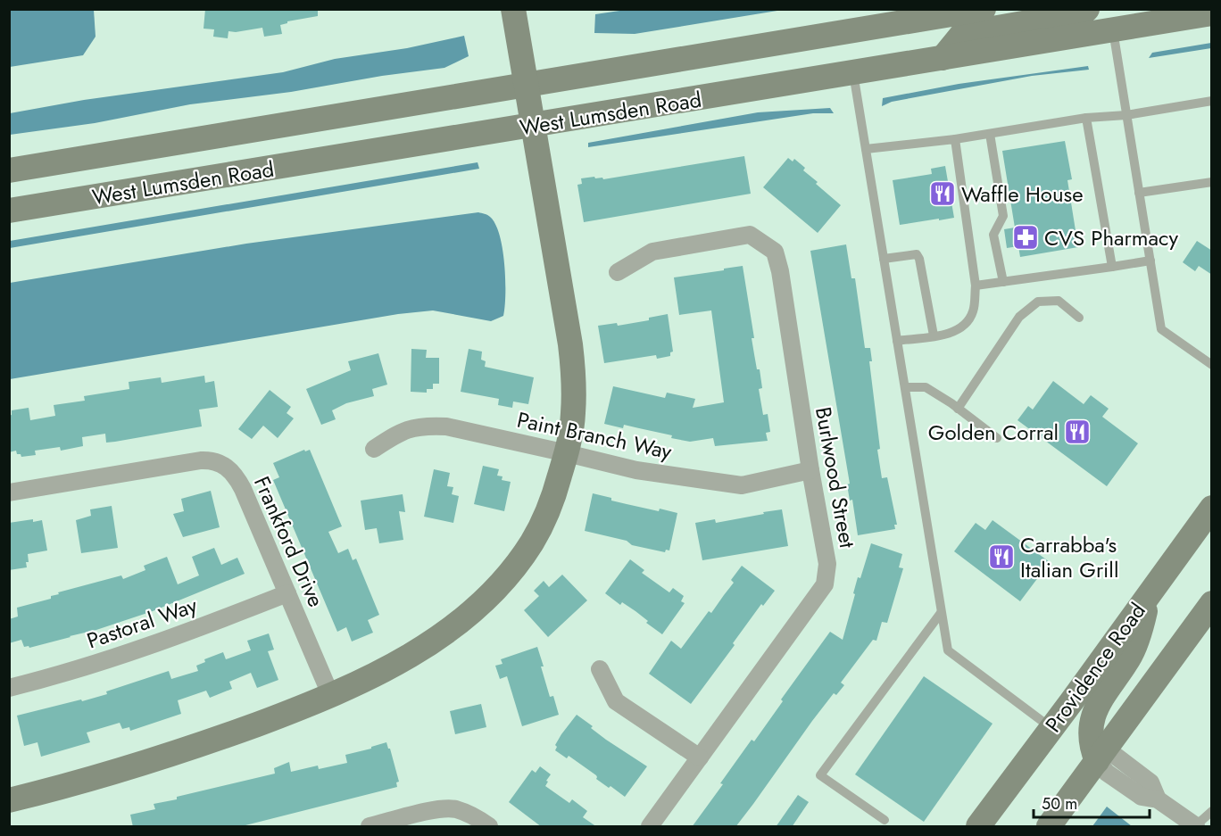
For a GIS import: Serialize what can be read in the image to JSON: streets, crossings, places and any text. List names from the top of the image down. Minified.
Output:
{"streets":{"main road":["West Lumsden Road","Providence Road"],"street":["Paint Branch Way","Burlwood Street","Frankford Drive","Pastoral Way"]},"crossings":[["Paint Branch Way","Burlwood Street"],["Frankford Drive","Pastoral Way"]],"places":{"restaurant":["Waffle House","Golden Corral","Carrabba's Italian Grill"],"pharmacy":["CVS Pharmacy"]},"scale_bar":"50 m"}
